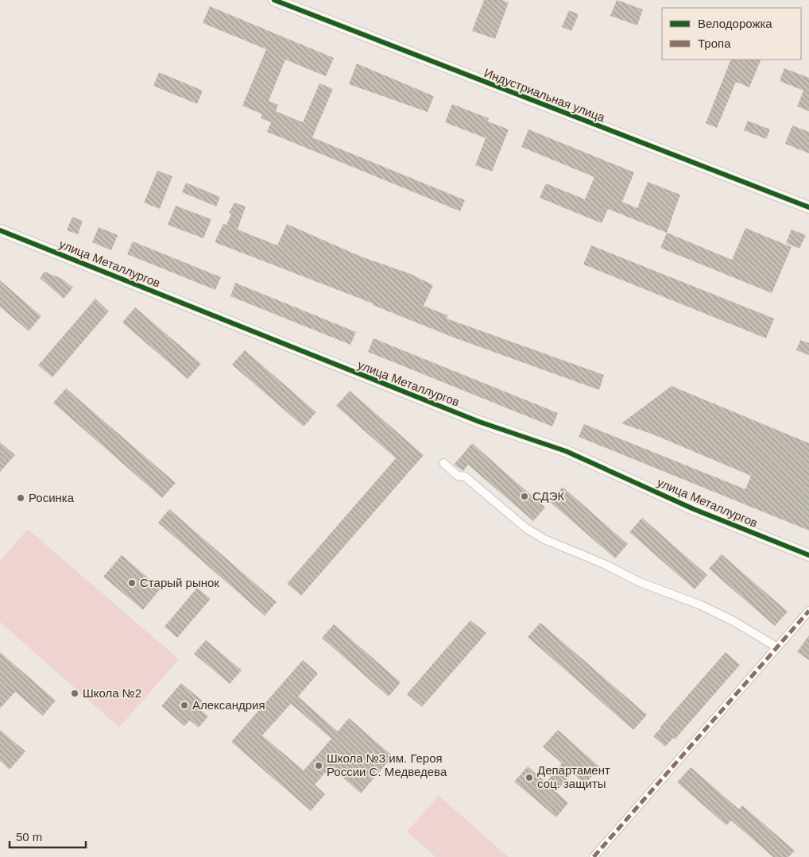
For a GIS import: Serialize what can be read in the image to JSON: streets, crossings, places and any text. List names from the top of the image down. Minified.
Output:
{"streets":{"street":["Индустриальная улица","улица Металлургов"]},"places":["СДЭК","Росинка","Старый рынок","Школа №2","Александрия","Школа №3 им. Героя России С. Медведева","Департамент соц. защиты"],"legend":["Велодорожка","Тропа"],"scale_bar":"50 m"}
